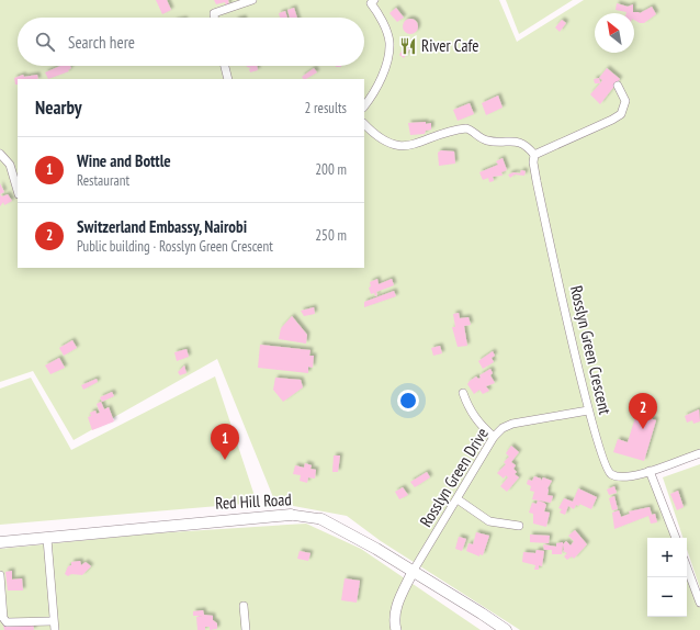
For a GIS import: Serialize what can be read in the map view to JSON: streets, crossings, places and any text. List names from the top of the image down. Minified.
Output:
{"streets":{"main road":["Red Hill Road"],"street":["Rosslyn Green Crescent","Rosslyn Green Drive"]},"crossings":[["Rosslyn Green Crescent","Rosslyn Green Drive"],["Rosslyn Green Drive","Red Hill Road"]],"places":{"restaurant":["River Cafe"]},"north":"top left","page":{"search":"Search here","heading":["Nearby","2 results"],"list":[{"mark":"1","name":"Wine and Bottle","note":"Restaurant","value":"200 m"},{"mark":"2","name":"Switzerland Embassy, Nairobi","note":"Public building · Rosslyn Green Crescent","value":"250 m"}],"pins":["2","1"],"map_buttons":["+","−"]}}
